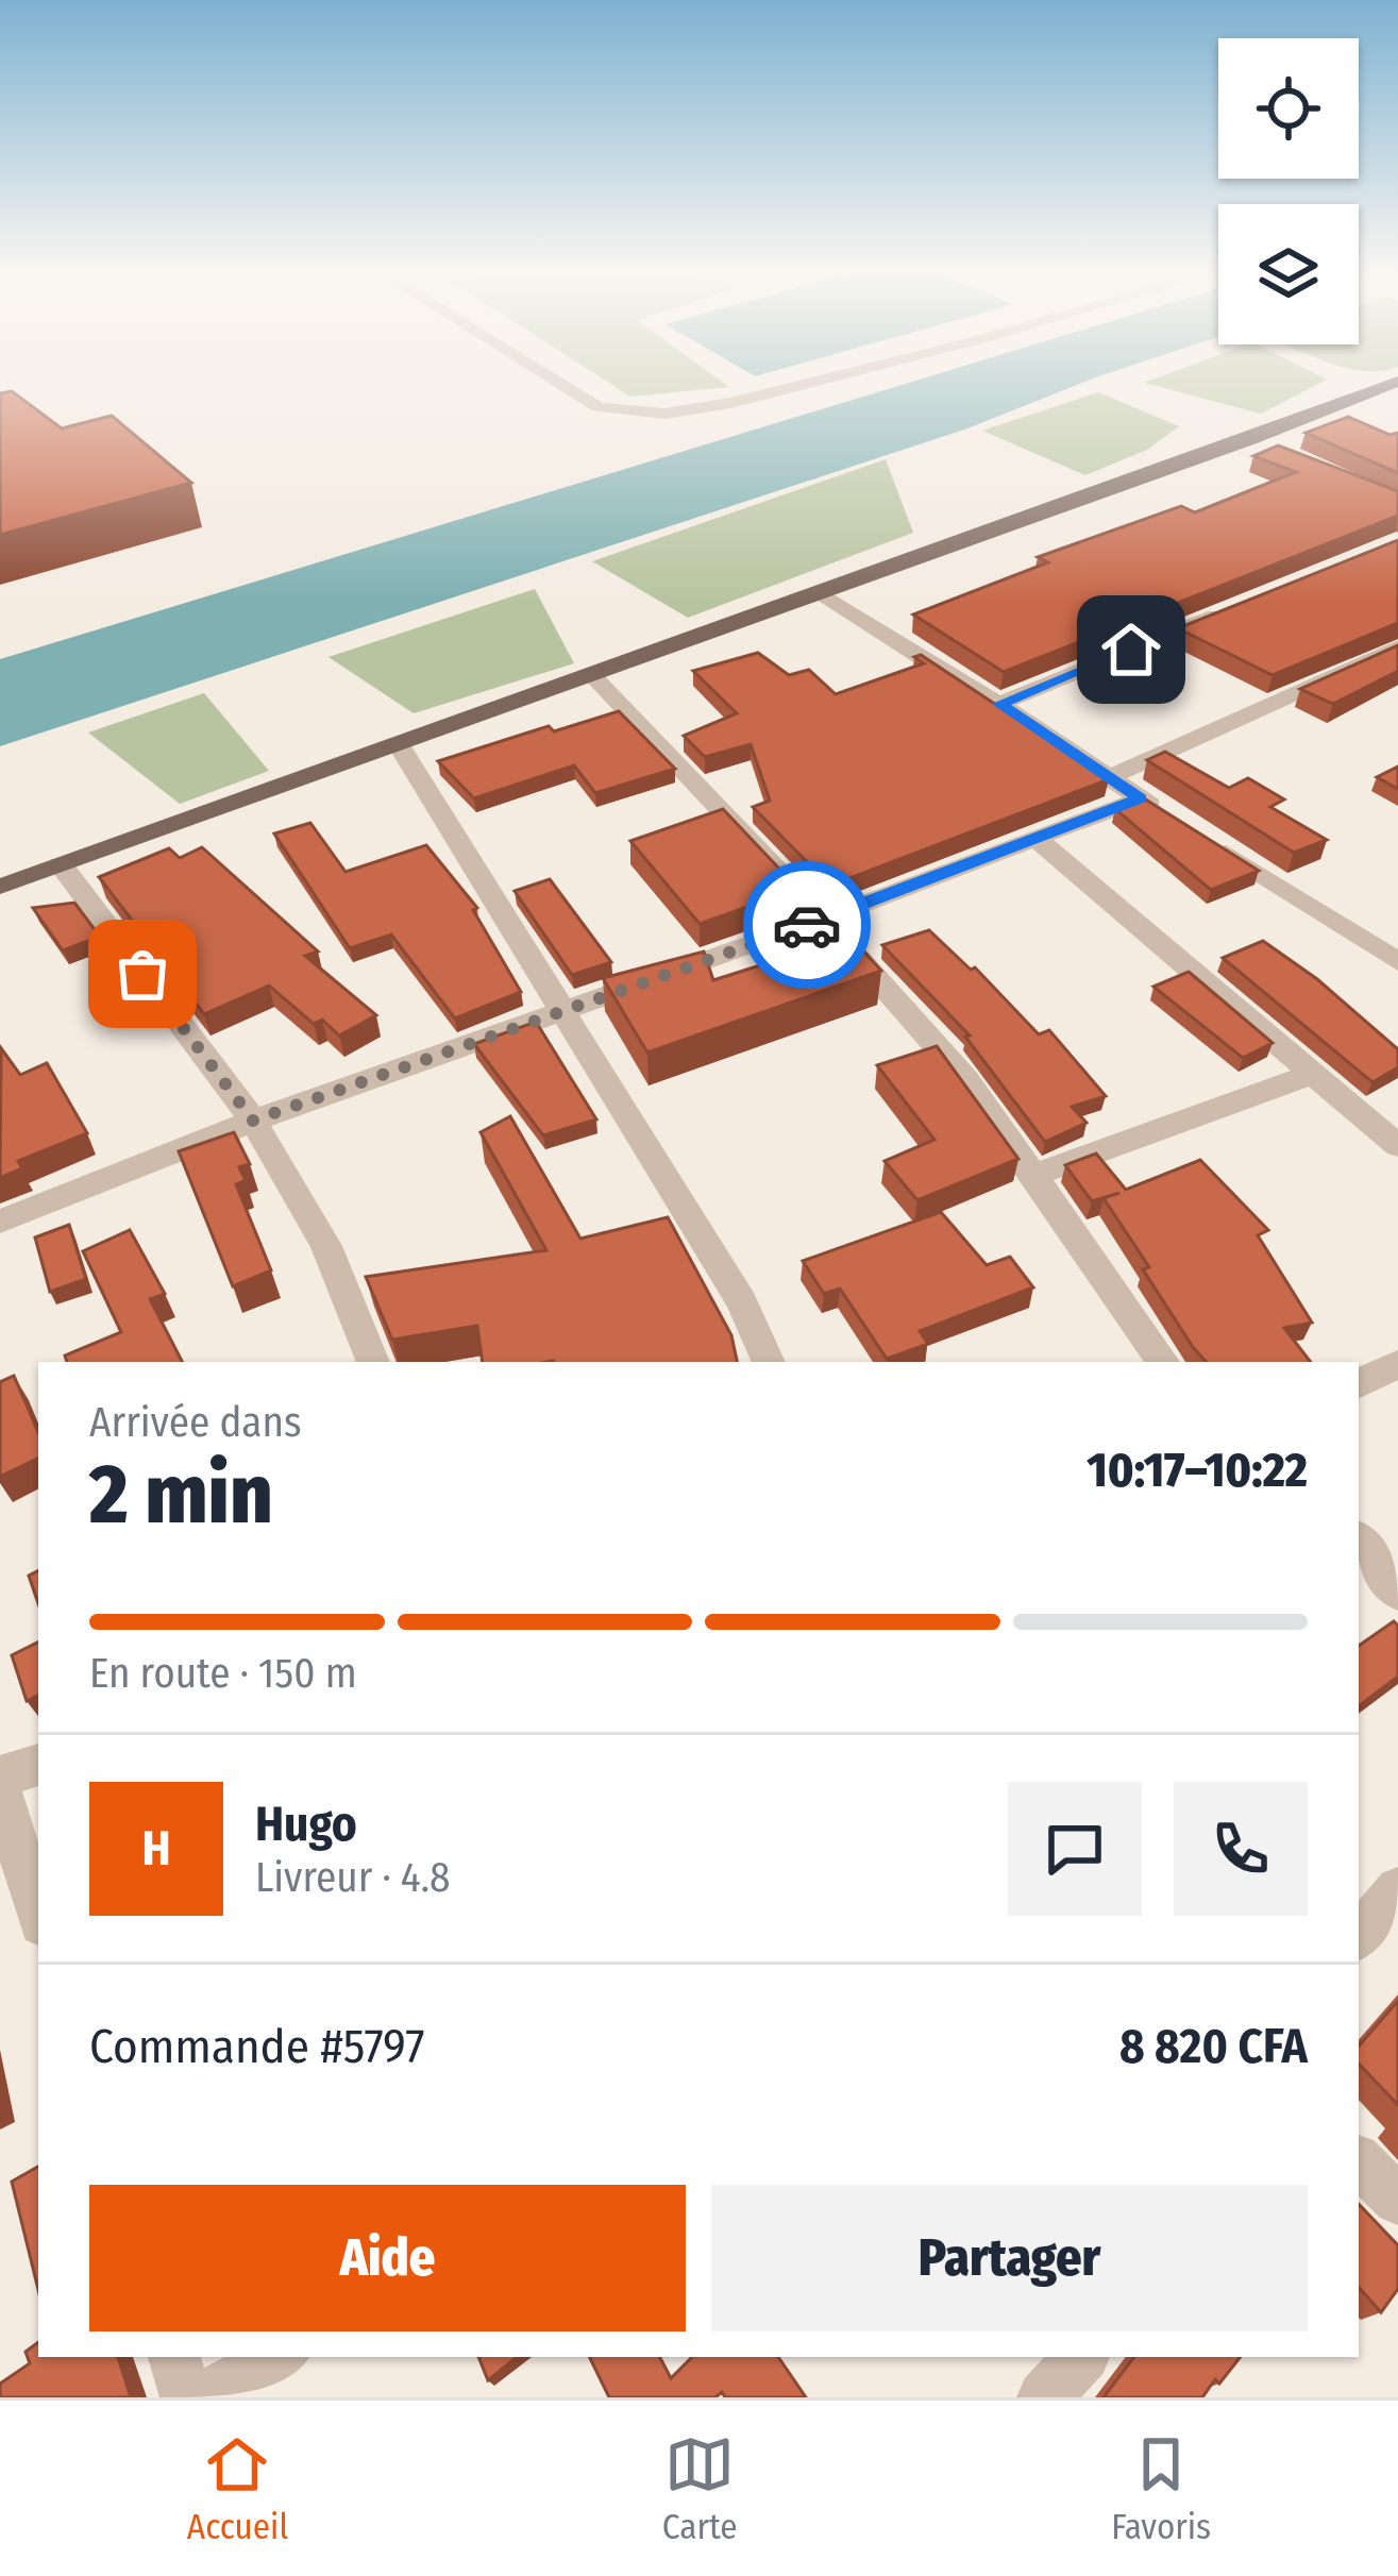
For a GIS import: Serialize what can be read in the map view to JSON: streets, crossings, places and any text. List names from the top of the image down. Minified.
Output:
{"page":{"heading":["2 min","Arrivée dans","10:17–10:22"],"panel":["Hugo","Livreur · 4.8","Commande #5797","8 820 CFA"],"bar":"En route · 150 m","round":"H","buttons":["Aide","Partager"],"tabs":["Accueil","Carte","Favoris"]}}
